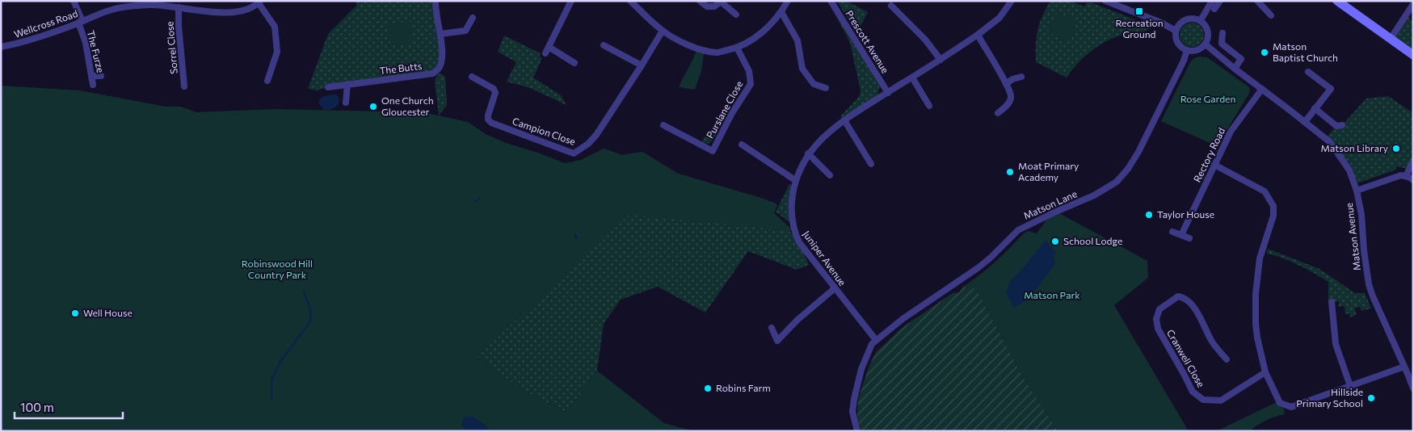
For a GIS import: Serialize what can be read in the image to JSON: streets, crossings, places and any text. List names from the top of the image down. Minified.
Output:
{"streets":{"street":["Wellcross Road","Prescott Avenue","Sorrel Close","The Furze","The Butts","Purslane Close","Campion Close","Rectory Road","Matson Lane","Matson Avenue","Juniper Avenue","Cranwell Close"]},"crossings":[["Wellcross Road","Sorrel Close"],["Wellcross Road","The Furze"],["Prescott Avenue","Juniper Avenue"],["Rectory Road","Matson Avenue"],["Matson Lane","Matson Avenue"],["Matson Lane","Juniper Avenue"]],"parks":["Rose Garden","Robinswood Hill Country Park","Matson Park"],"places":{"transit":["Recreation Ground"],"other":["Matson Baptist Church","One Church Gloucester","Matson Library","Moat Primary Academy","Taylor House","School Lodge","Well House","Robins Farm","Hillside Primary School"]},"scale_bar":"100 m"}
